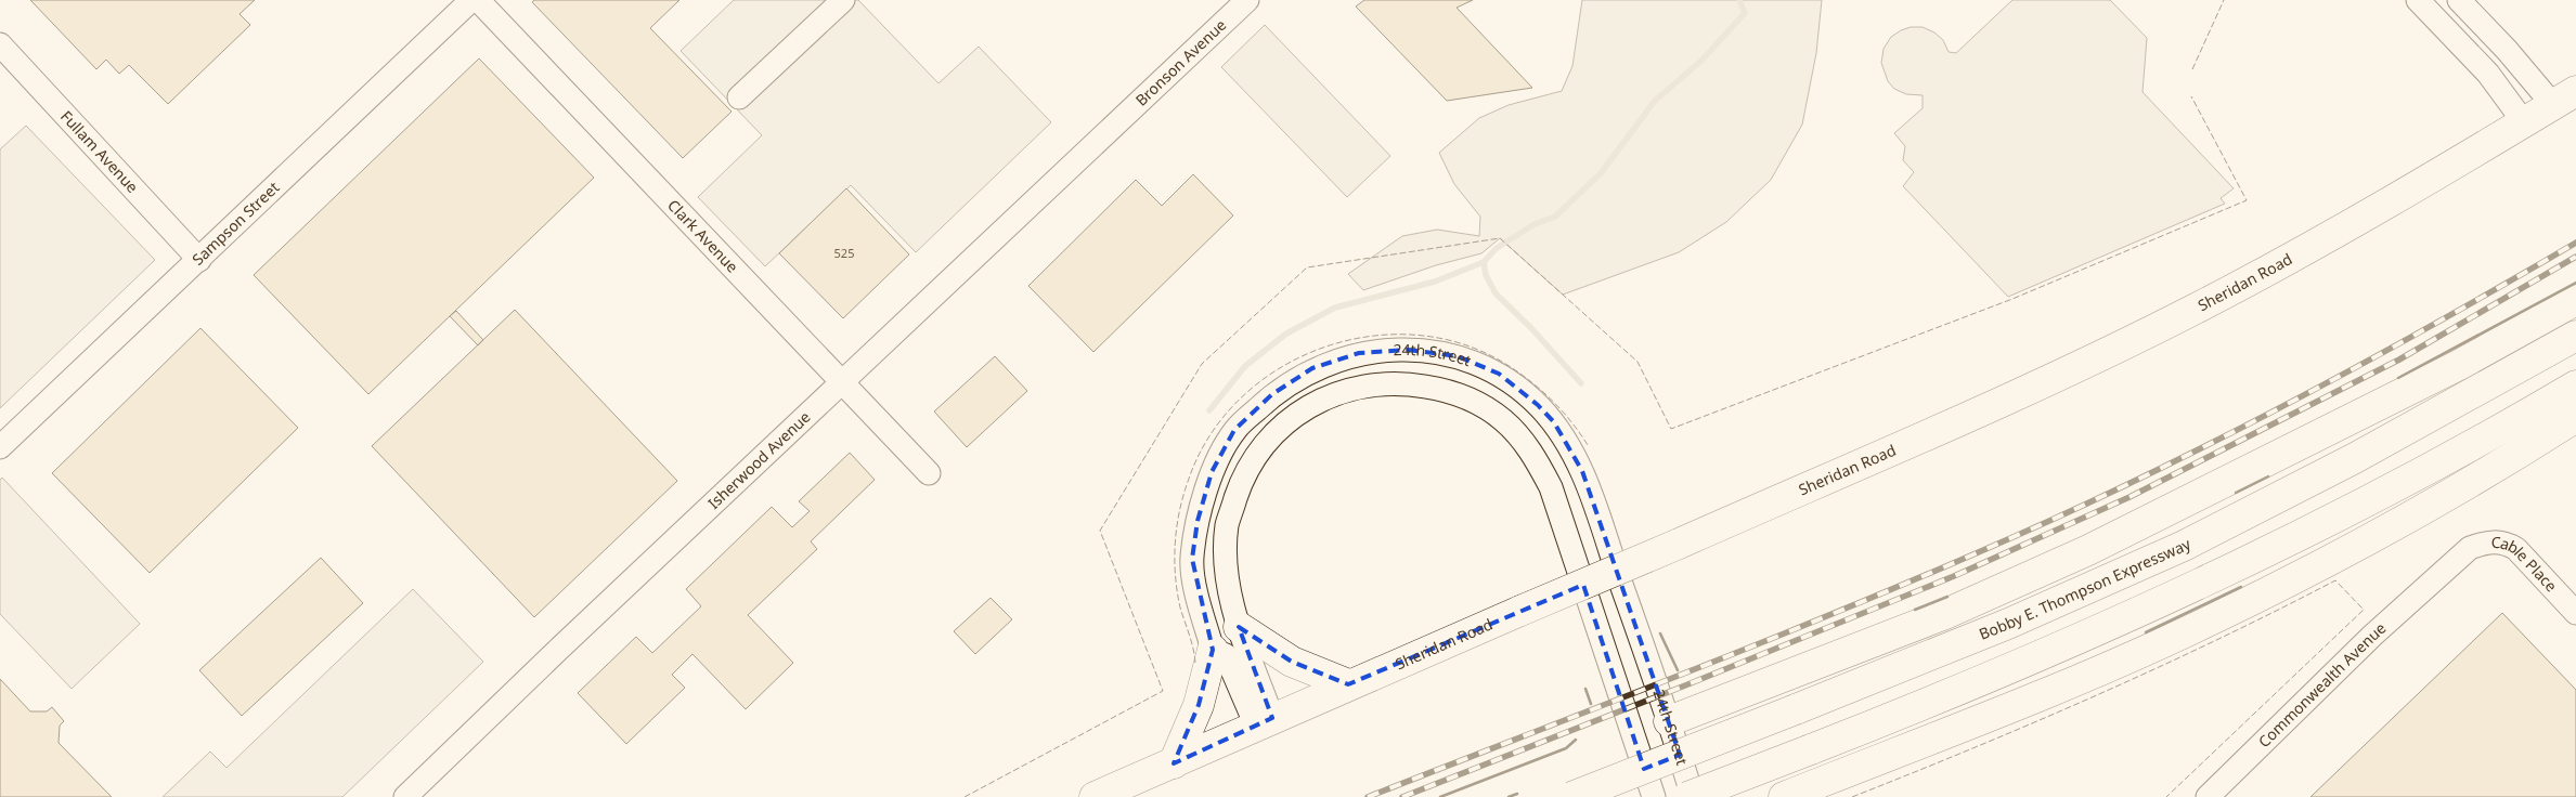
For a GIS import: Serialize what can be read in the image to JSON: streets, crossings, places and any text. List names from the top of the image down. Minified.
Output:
{"streets":{"main road":["Sheridan Road","Bobby E. Thompson Expressway"],"street":["Bronson Avenue","Fullam Avenue","Sampson Street","Clark Avenue","24th Street","Isherwood Avenue","Cable Place","Commonwealth Avenue"]},"crossings":[["Bronson Avenue","Isherwood Avenue"],["Fullam Avenue","Sampson Street"],["Clark Avenue","Isherwood Avenue"],["Sheridan Road","24th Street"],["Cable Place","Commonwealth Avenue"]],"house_numbers":["525"]}
